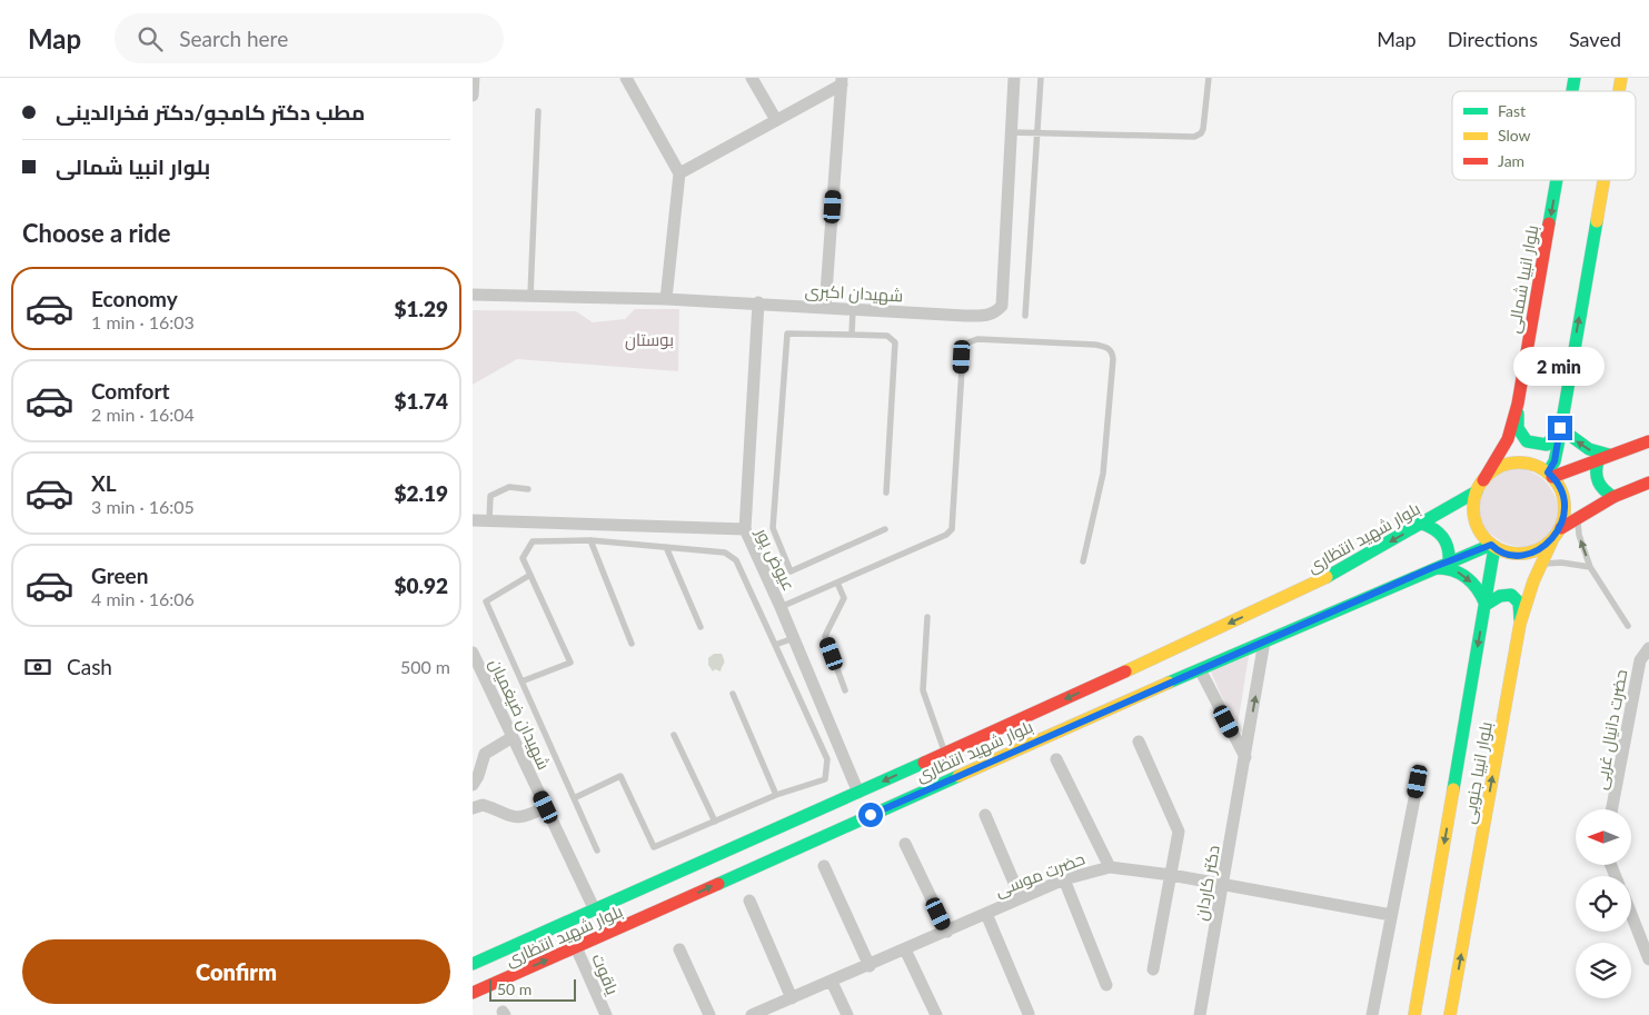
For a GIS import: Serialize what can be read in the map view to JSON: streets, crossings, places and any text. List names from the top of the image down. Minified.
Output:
{"streets":{"street":["بلوار انبیا شمالی","شهیدان اکبری","بلوار شهید انتظاری","عیوض پور","شهیدان ضیغمیان","حضرت دانیال غربی","بلوار انبیا جنوبی","حضرت موسی","دکتر کاردان","یاقوت"]},"crossings":[["بلوار انبیا شمالی","بلوار شهید انتظاری"],["بلوار انبیا شمالی","بلوار انبیا جنوبی"],["بلوار شهید انتظاری","عیوض پور"],["بلوار شهید انتظاری","شهیدان ضیغمیان"],["بلوار شهید انتظاری","بلوار انبیا جنوبی"],["بلوار شهید انتظاری","دکتر کاردان"],["بلوار شهید انتظاری","یاقوت"],["حضرت موسی","دکتر کاردان"]],"parks":["بوستان"],"legend":["Fast","Slow","Jam"],"scale_bar":"50 m","north":"left","page":{"header":"Map","search":"Search here","nav":["Map","Directions","Saved"],"banner":["مطب دکتر کامجو/دکتر فخرالدینی","بلوار انبیا شمالی"],"heading":"Choose a ride","list":[{"name":"Economy","note":"1 min · 16:03","value":"$1.29"},{"name":"Comfort","note":"2 min · 16:04","value":"$1.74"},{"name":"XL","note":"3 min · 16:05","value":"$2.19"},{"name":"Green","note":"4 min · 16:06","value":"$0.92"}],"bubble":"2 min","pay":["Cash","500 m"],"buttons":"Confirm","scale":"50 m"}}
